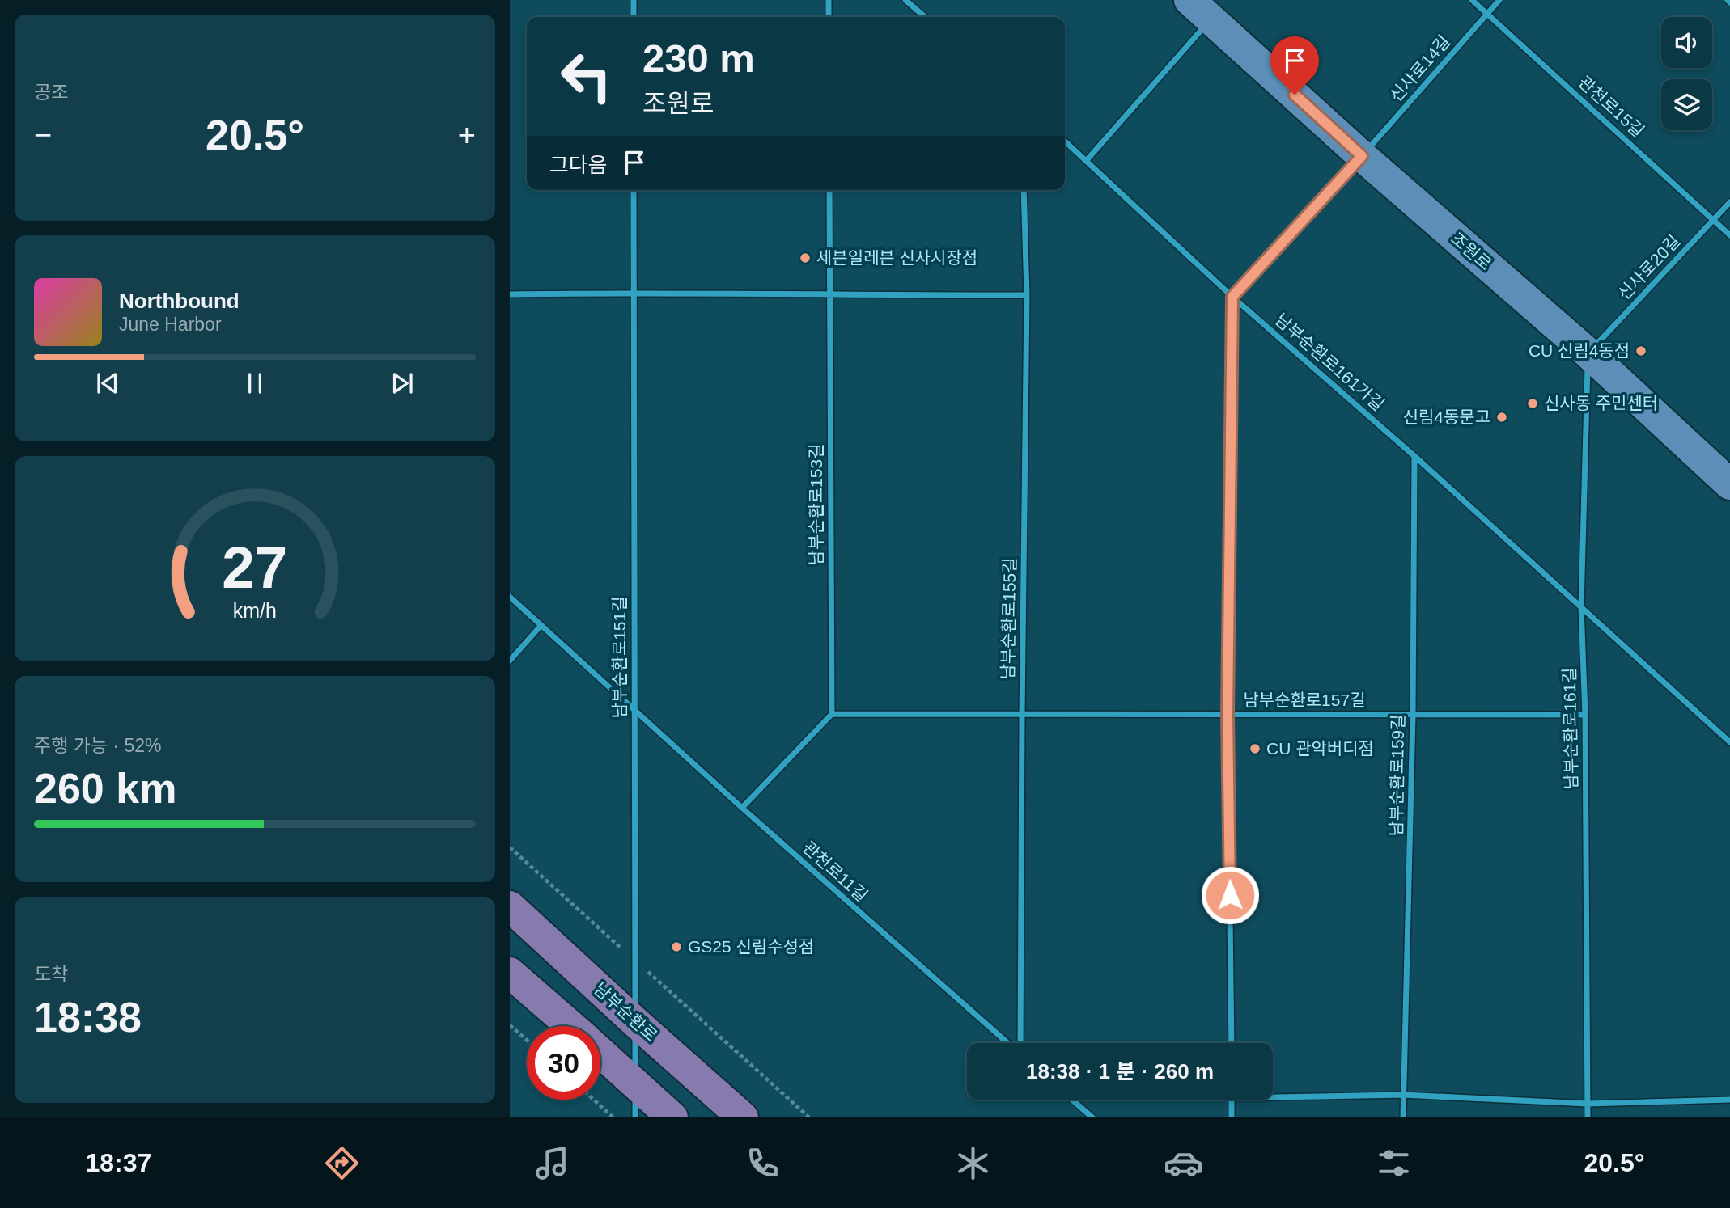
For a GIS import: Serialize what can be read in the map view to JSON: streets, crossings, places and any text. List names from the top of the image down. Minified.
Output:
{"streets":{"main road":["남부순환로"],"street":["신사로14길","관천로15길","조원로","신사로20길","남부순환로161가길","남부순환로153길","남부순환로155길","남부순환로151길","남부순환로157길","남부순환로161길","남부순환로159길","관천로11길"]},"crossings":[["신사로14길","관천로15길"],["신사로14길","조원로"],["관천로15길","신사로20길"],["조원로","신사로20길"],["조원로","남부순환로161가길"],["조원로","남부순환로161길"],["신사로20길","남부순환로161길"],["남부순환로161가길","남부순환로157길"],["남부순환로161가길","남부순환로161길"],["남부순환로161가길","남부순환로159길"],["남부순환로155길","남부순환로157길"],["남부순환로151길","관천로11길"],["남부순환로151길","남부순환로"],["남부순환로157길","남부순환로161길"],["남부순환로157길","남부순환로159길"]],"places":["세븐일레븐 신사시장점","CU 신림4동점","신사동 주민센터","신림4동문고","CU 관악버디점","GS25 신림수성점"],"page":{"tile":["공조",["주행 가능 · 52%","260 km"],["도착","18:38"]],"turn":["230 m","조원로"],"heat":["−","20.5°","+"],"then":"그다음","song":["Northbound","June Harbor"],"limit":"30","trip":"18:38 · 1 분 · 260 m","tabs":["18:37","20.5°"],"gauge":["27","km/h"]}}
